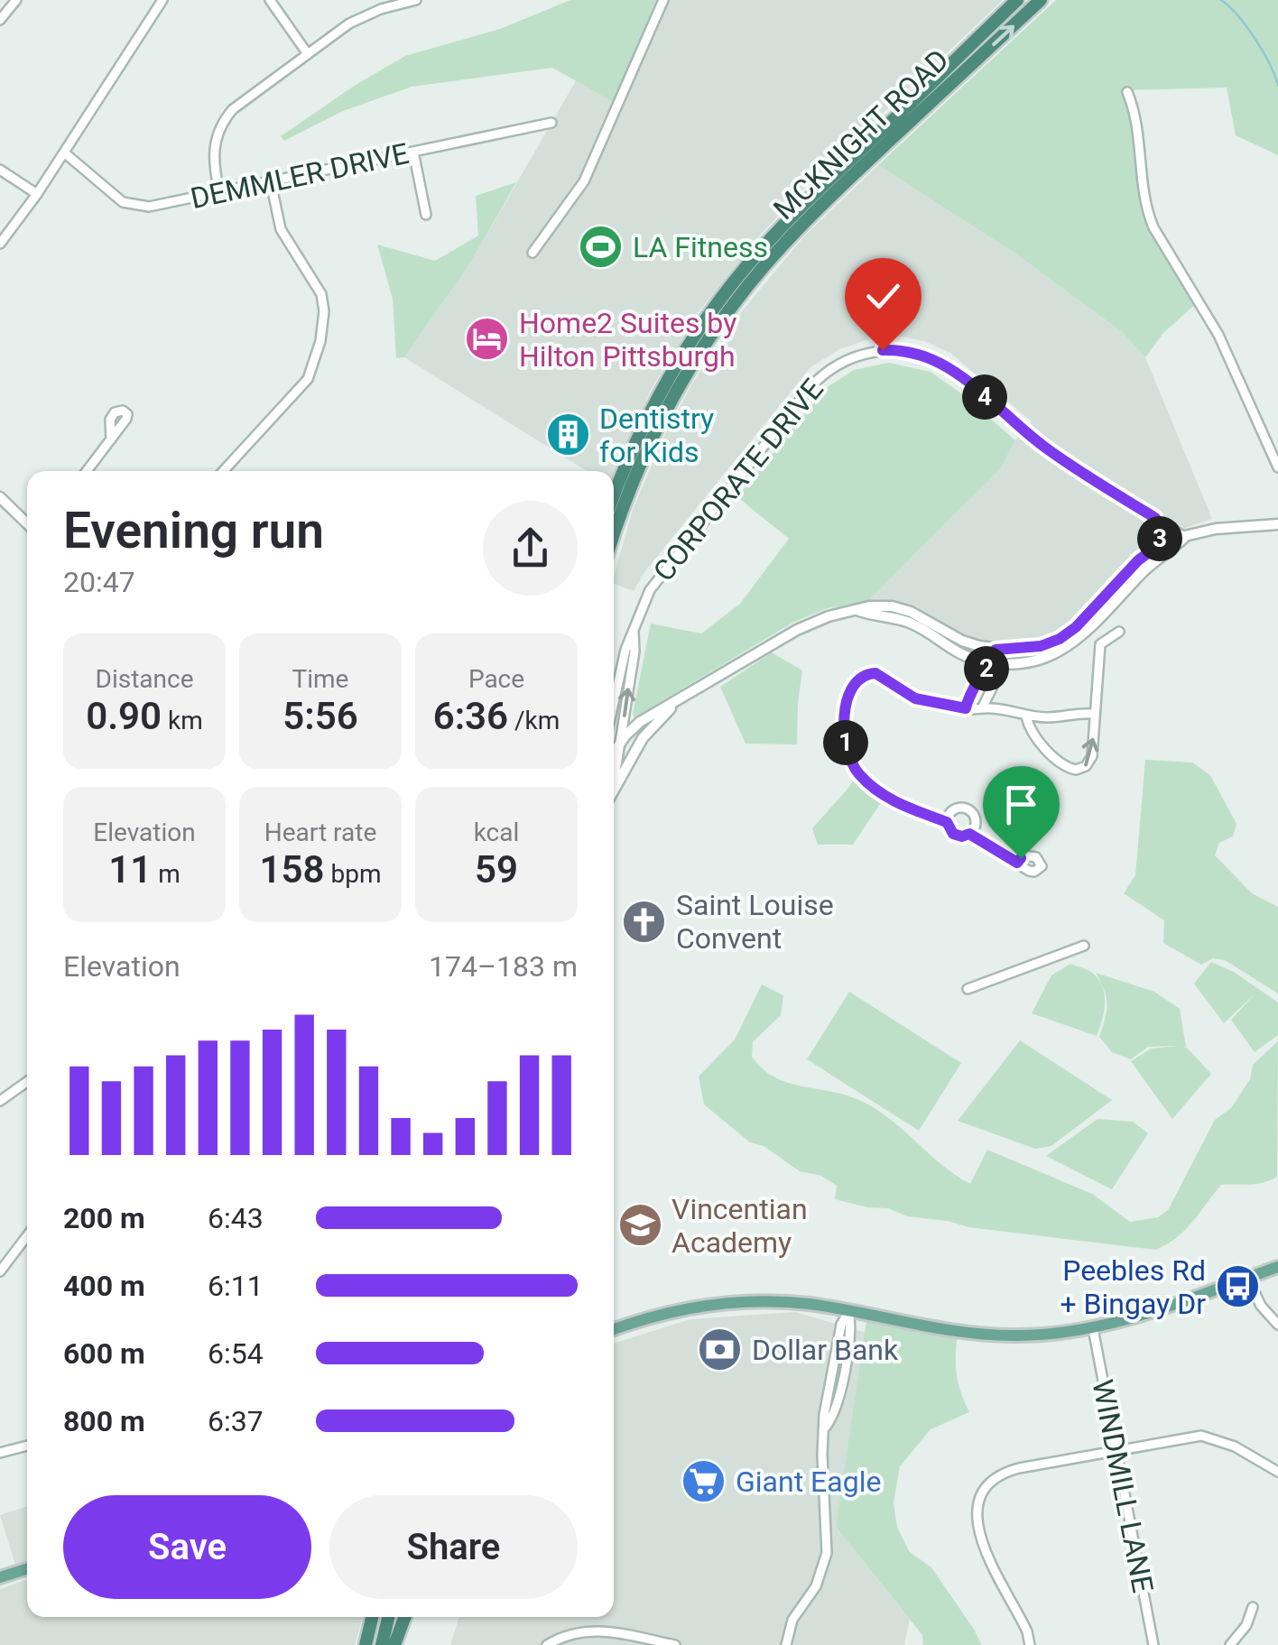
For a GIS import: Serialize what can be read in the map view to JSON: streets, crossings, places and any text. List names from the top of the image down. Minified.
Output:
{"streets":{"highway":["MCKNIGHT ROAD"],"street":["DEMMLER DRIVE","CORPORATE DRIVE","WINDMILL LANE"]},"places":{"sports":["LA Fitness"],"hotel":["Home2 Suites by Hilton Pittsburgh"],"building":["Dentistry for Kids"],"church":["Saint Louise Convent"],"school or university":["Vincentian Academy"],"bus stop":["Peebles Rd + Bingay Dr"],"bank":["Dollar Bank"],"supermarket":["Giant Eagle"]},"page":{"pins":["4","3","2","1"],"heading":["Evening run","20:47"],"stats":[["Distance","0.90 km"],["Time","5:56"],["Pace","6:36 /km"],["Elevation","11 m"],["Heart rate","158 bpm"],["kcal","59"]],"chart":["Elevation","174–183 m"],"list":[{"name":"200 m","note":"6:43"},{"name":"400 m","note":"6:11"},{"name":"600 m","note":"6:54"},{"name":"800 m","note":"6:37"}],"buttons":["Save","Share"]}}
